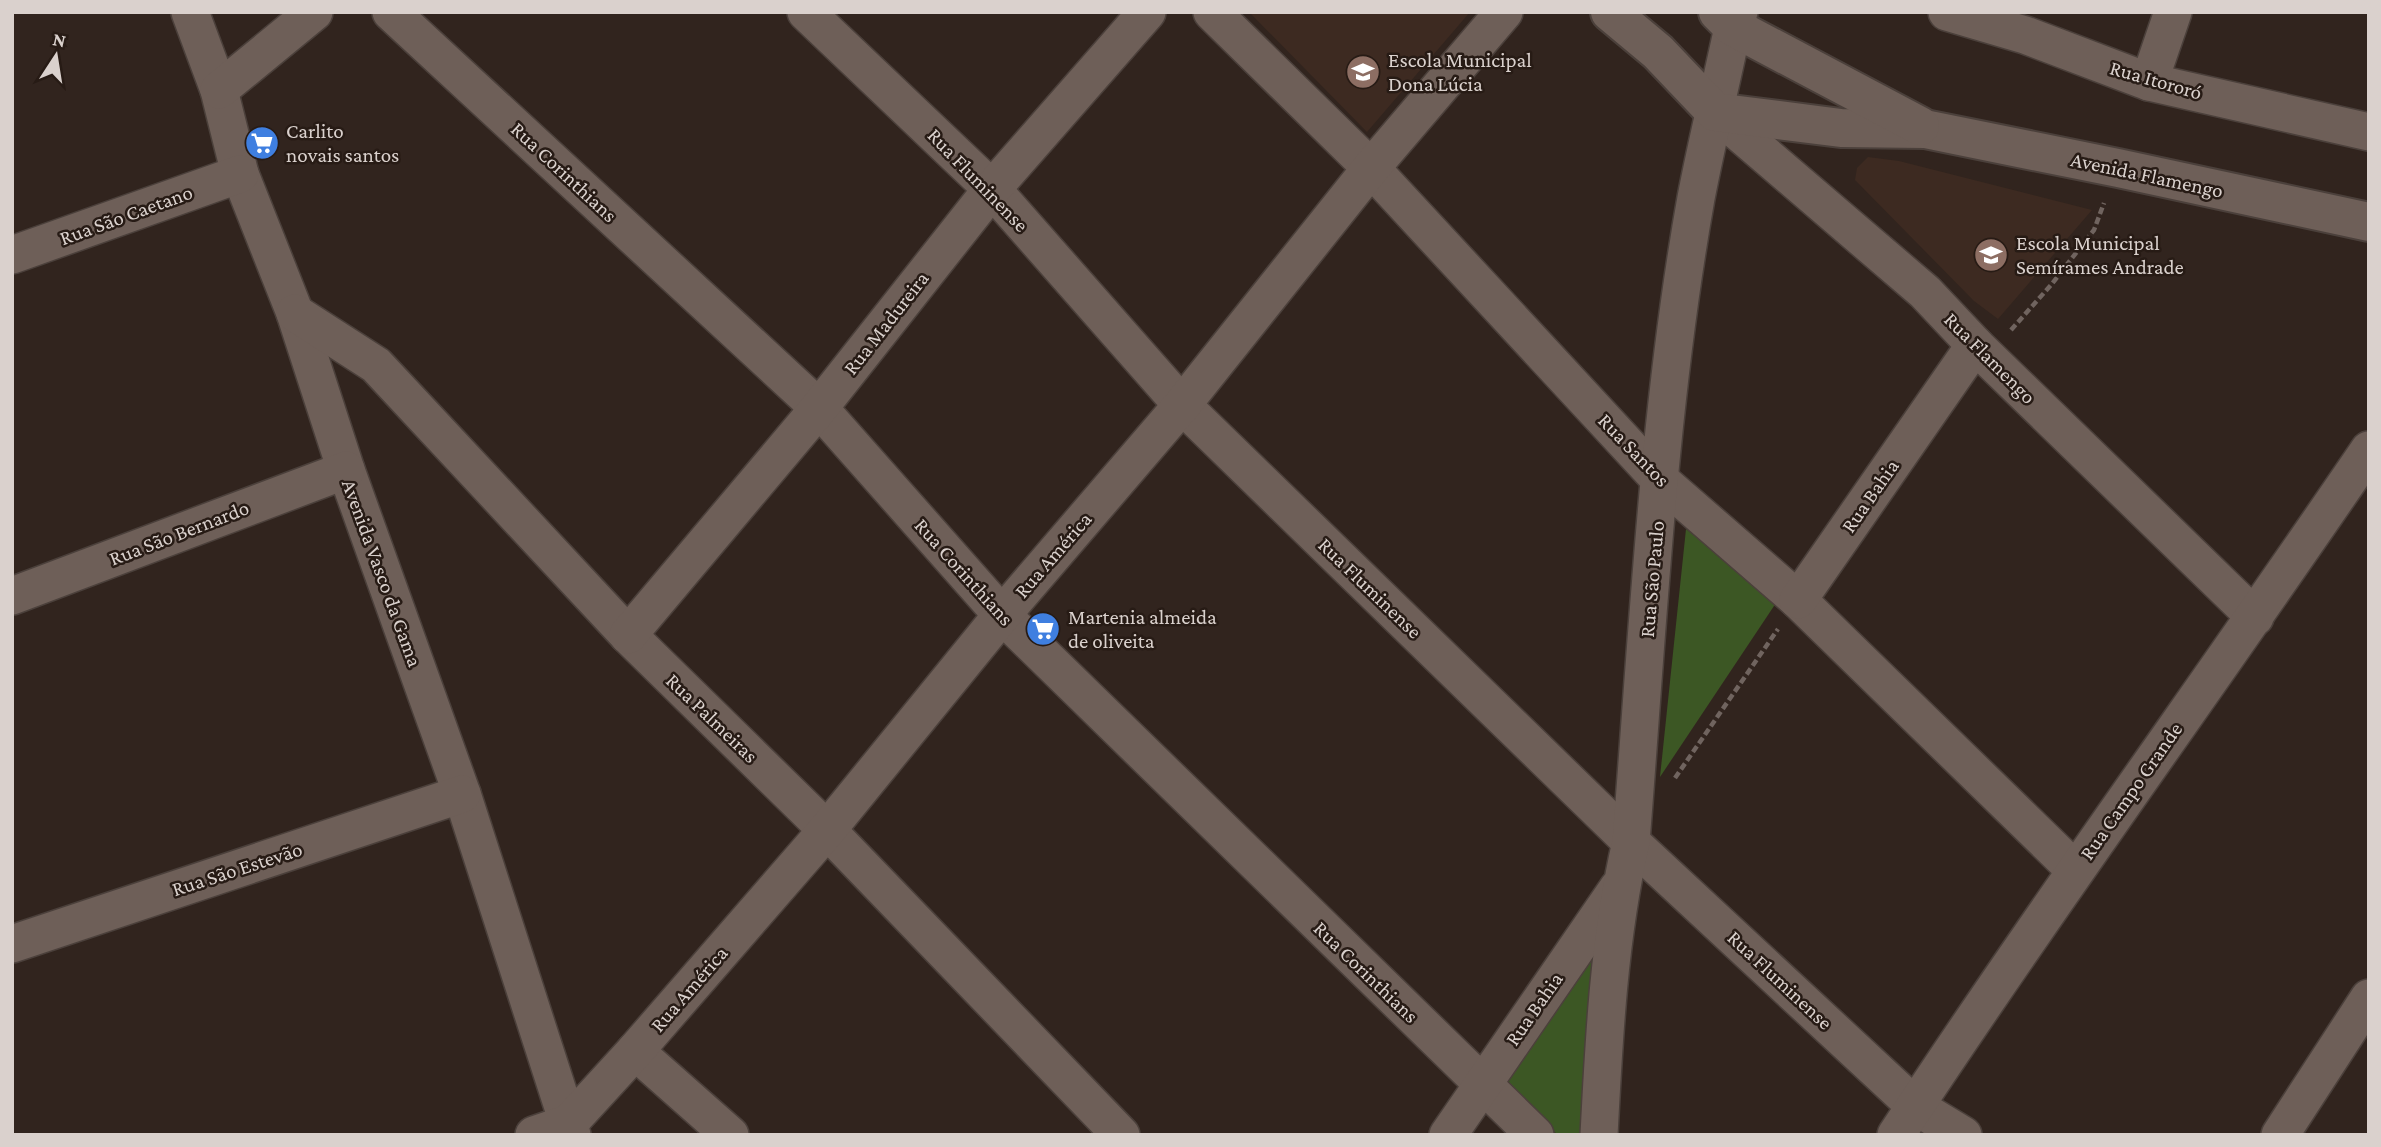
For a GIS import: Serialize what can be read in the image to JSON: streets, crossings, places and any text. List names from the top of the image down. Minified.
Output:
{"streets":{"street":["Rua Itororó","Rua Corinthians","Avenida Flamengo","Rua Fluminense","Rua São Caetano","Rua Madureira","Rua Flamengo","Rua Santos","Rua Bahia","Rua São Bernardo","Rua América","Avenida Vasco da Gama","Rua São Paulo","Rua Palmeiras","Rua Campo Grande","Rua São Estevão"]},"crossings":[["Rua Corinthians","Rua Madureira"],["Rua Corinthians","Rua Bahia"],["Rua Corinthians","Rua América"],["Avenida Flamengo","Rua Flamengo"],["Avenida Flamengo","Rua São Paulo"],["Rua Fluminense","Rua Madureira"],["Rua Fluminense","Rua América"],["Rua Fluminense","Rua São Paulo"],["Rua Fluminense","Rua Campo Grande"],["Rua São Caetano","Avenida Vasco da Gama"],["Rua Madureira","Rua Palmeiras"],["Rua Flamengo","Rua Bahia"],["Rua Flamengo","Rua São Paulo"],["Rua Flamengo","Rua Campo Grande"],["Rua Santos","Rua Bahia"],["Rua Santos","Rua América"],["Rua Santos","Rua São Paulo"],["Rua Santos","Rua Campo Grande"],["Rua Bahia","Rua São Paulo"],["Rua São Bernardo","Avenida Vasco da Gama"],["Rua América","Avenida Vasco da Gama"],["Rua América","Rua Palmeiras"],["Avenida Vasco da Gama","Rua Palmeiras"],["Avenida Vasco da Gama","Rua São Estevão"]],"places":{"school or university":["Escola Municipal Dona Lúcia","Escola Municipal Semírames Andrade"],"supermarket":["Carlito novais santos","Martenia almeida de oliveita"]},"north":"top"}
